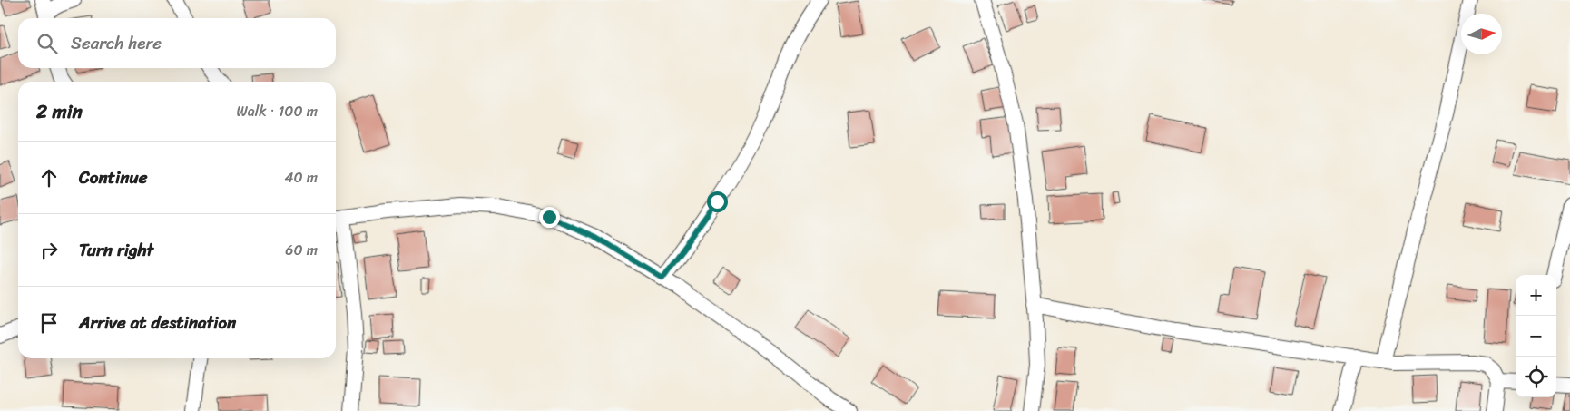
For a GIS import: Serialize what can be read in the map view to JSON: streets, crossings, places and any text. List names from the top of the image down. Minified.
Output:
{"north":"right","page":{"search":"Search here","heading":["2 min","Walk · 100 m"],"list":[["Continue","40 m"],["Turn right","60 m"],"Arrive at destination"],"map_buttons":["+","−"]}}
